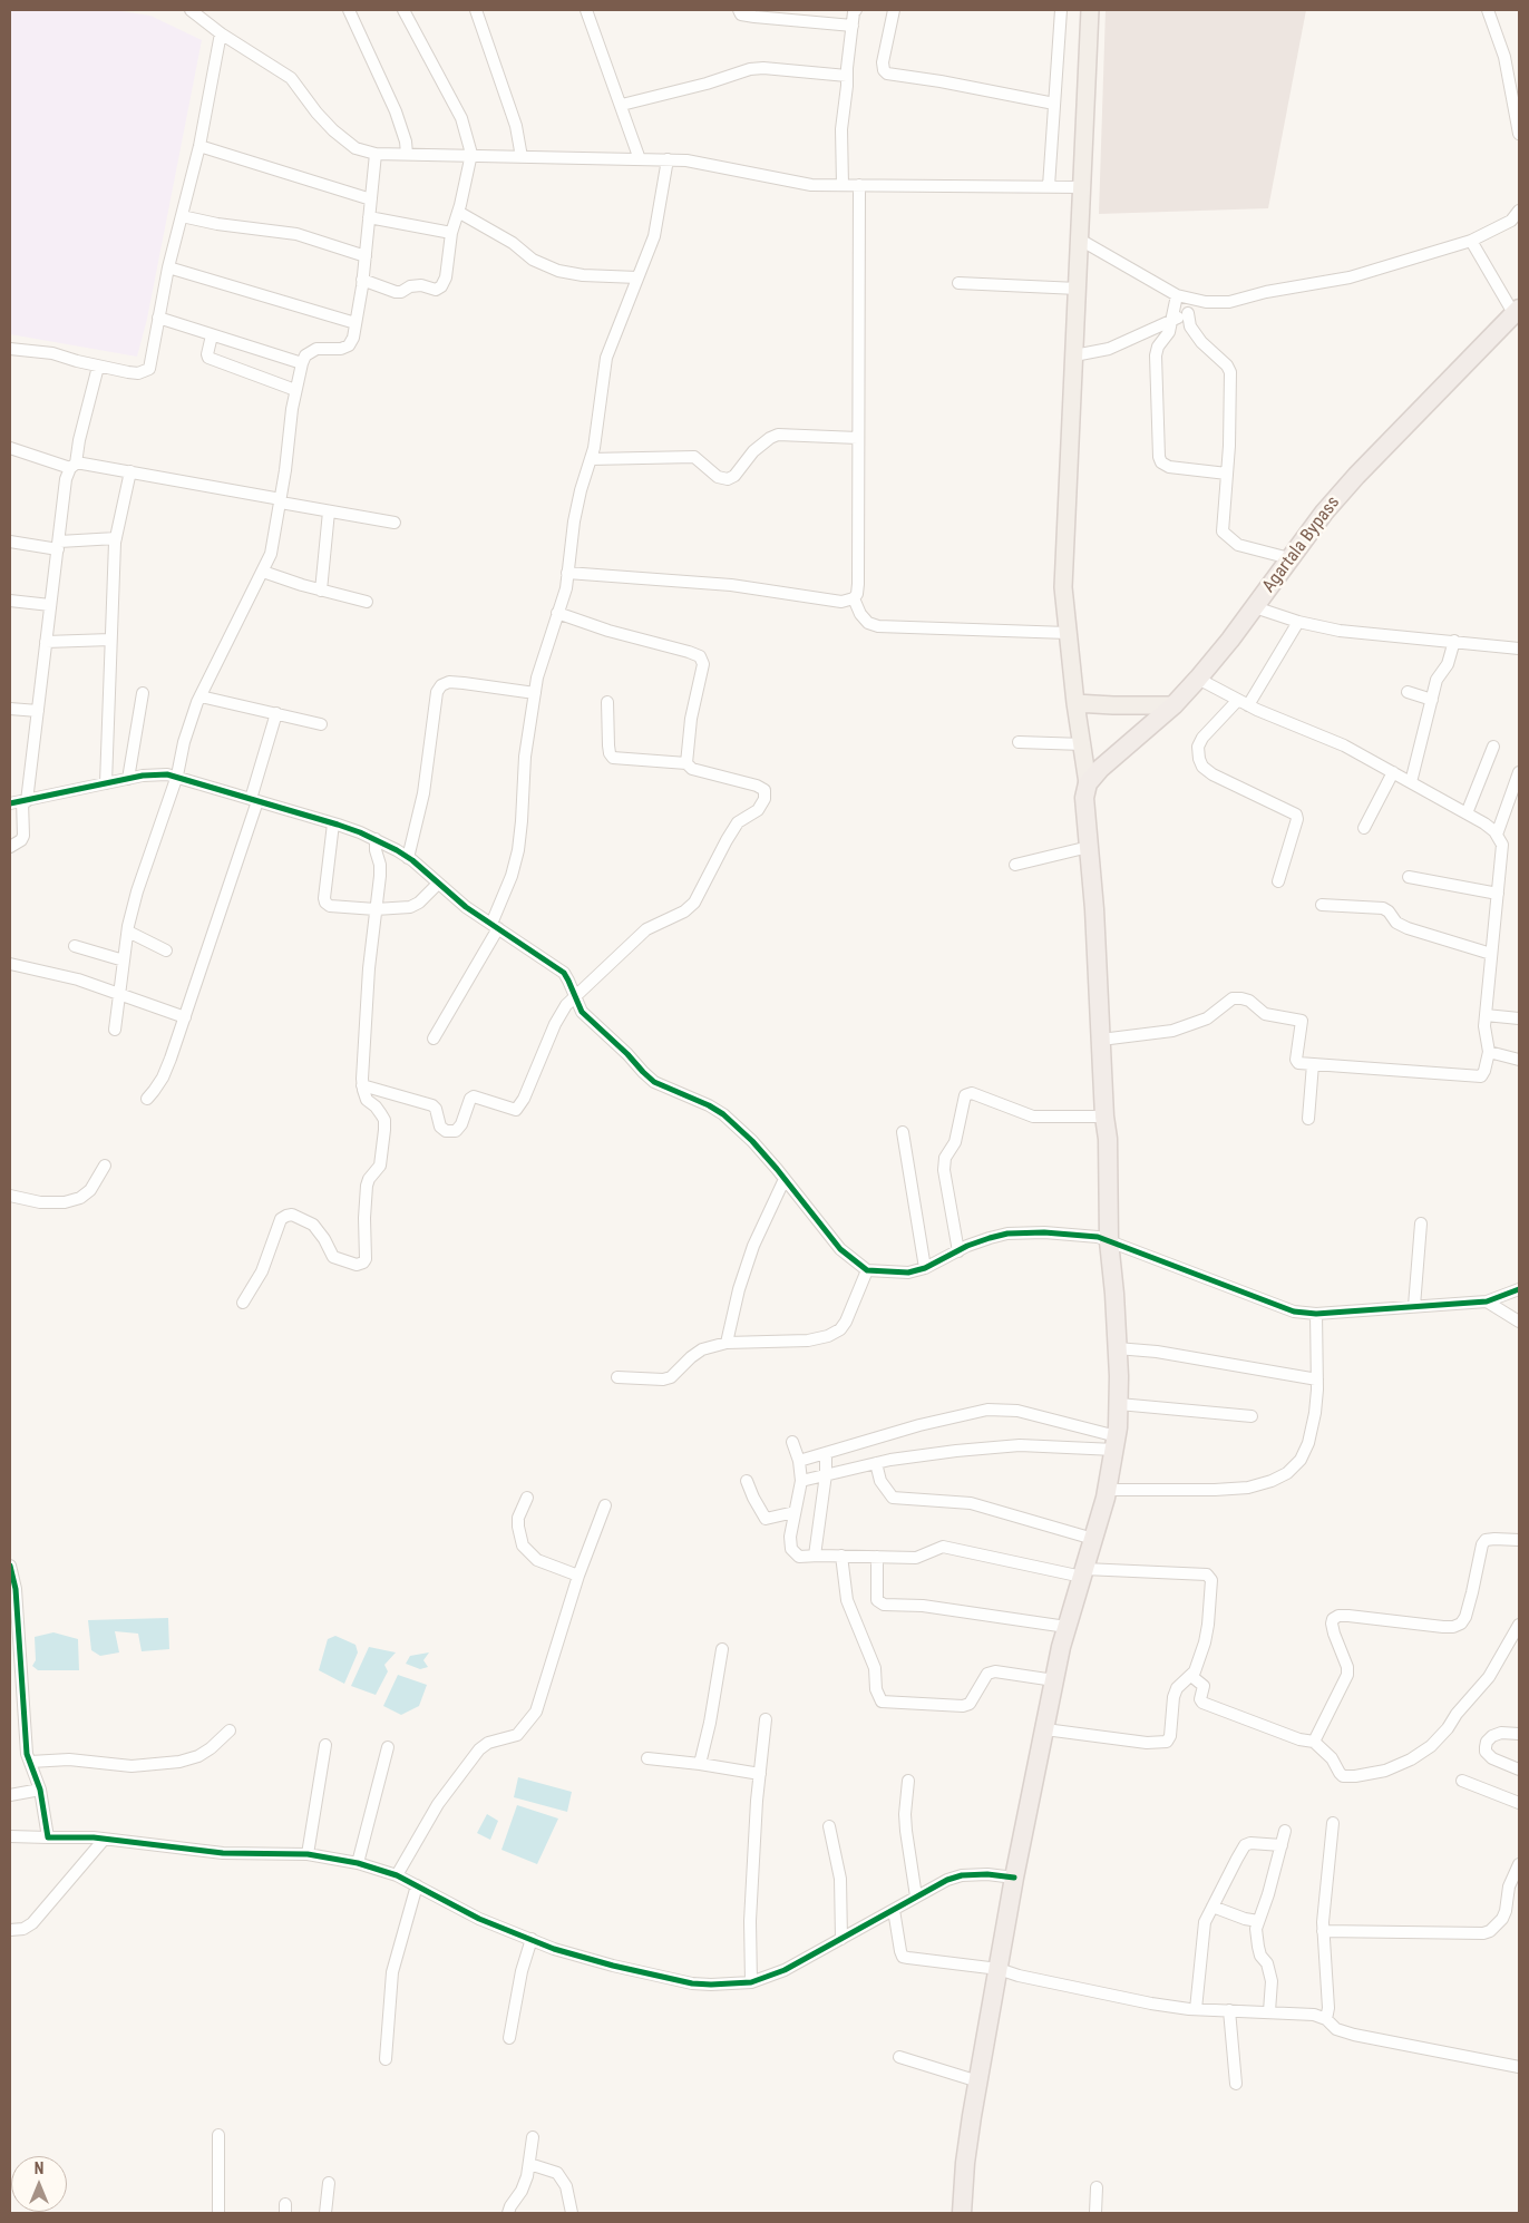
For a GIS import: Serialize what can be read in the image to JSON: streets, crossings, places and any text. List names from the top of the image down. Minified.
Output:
{"streets":{"highway":["Agartala Bypass"]},"north":"top"}
